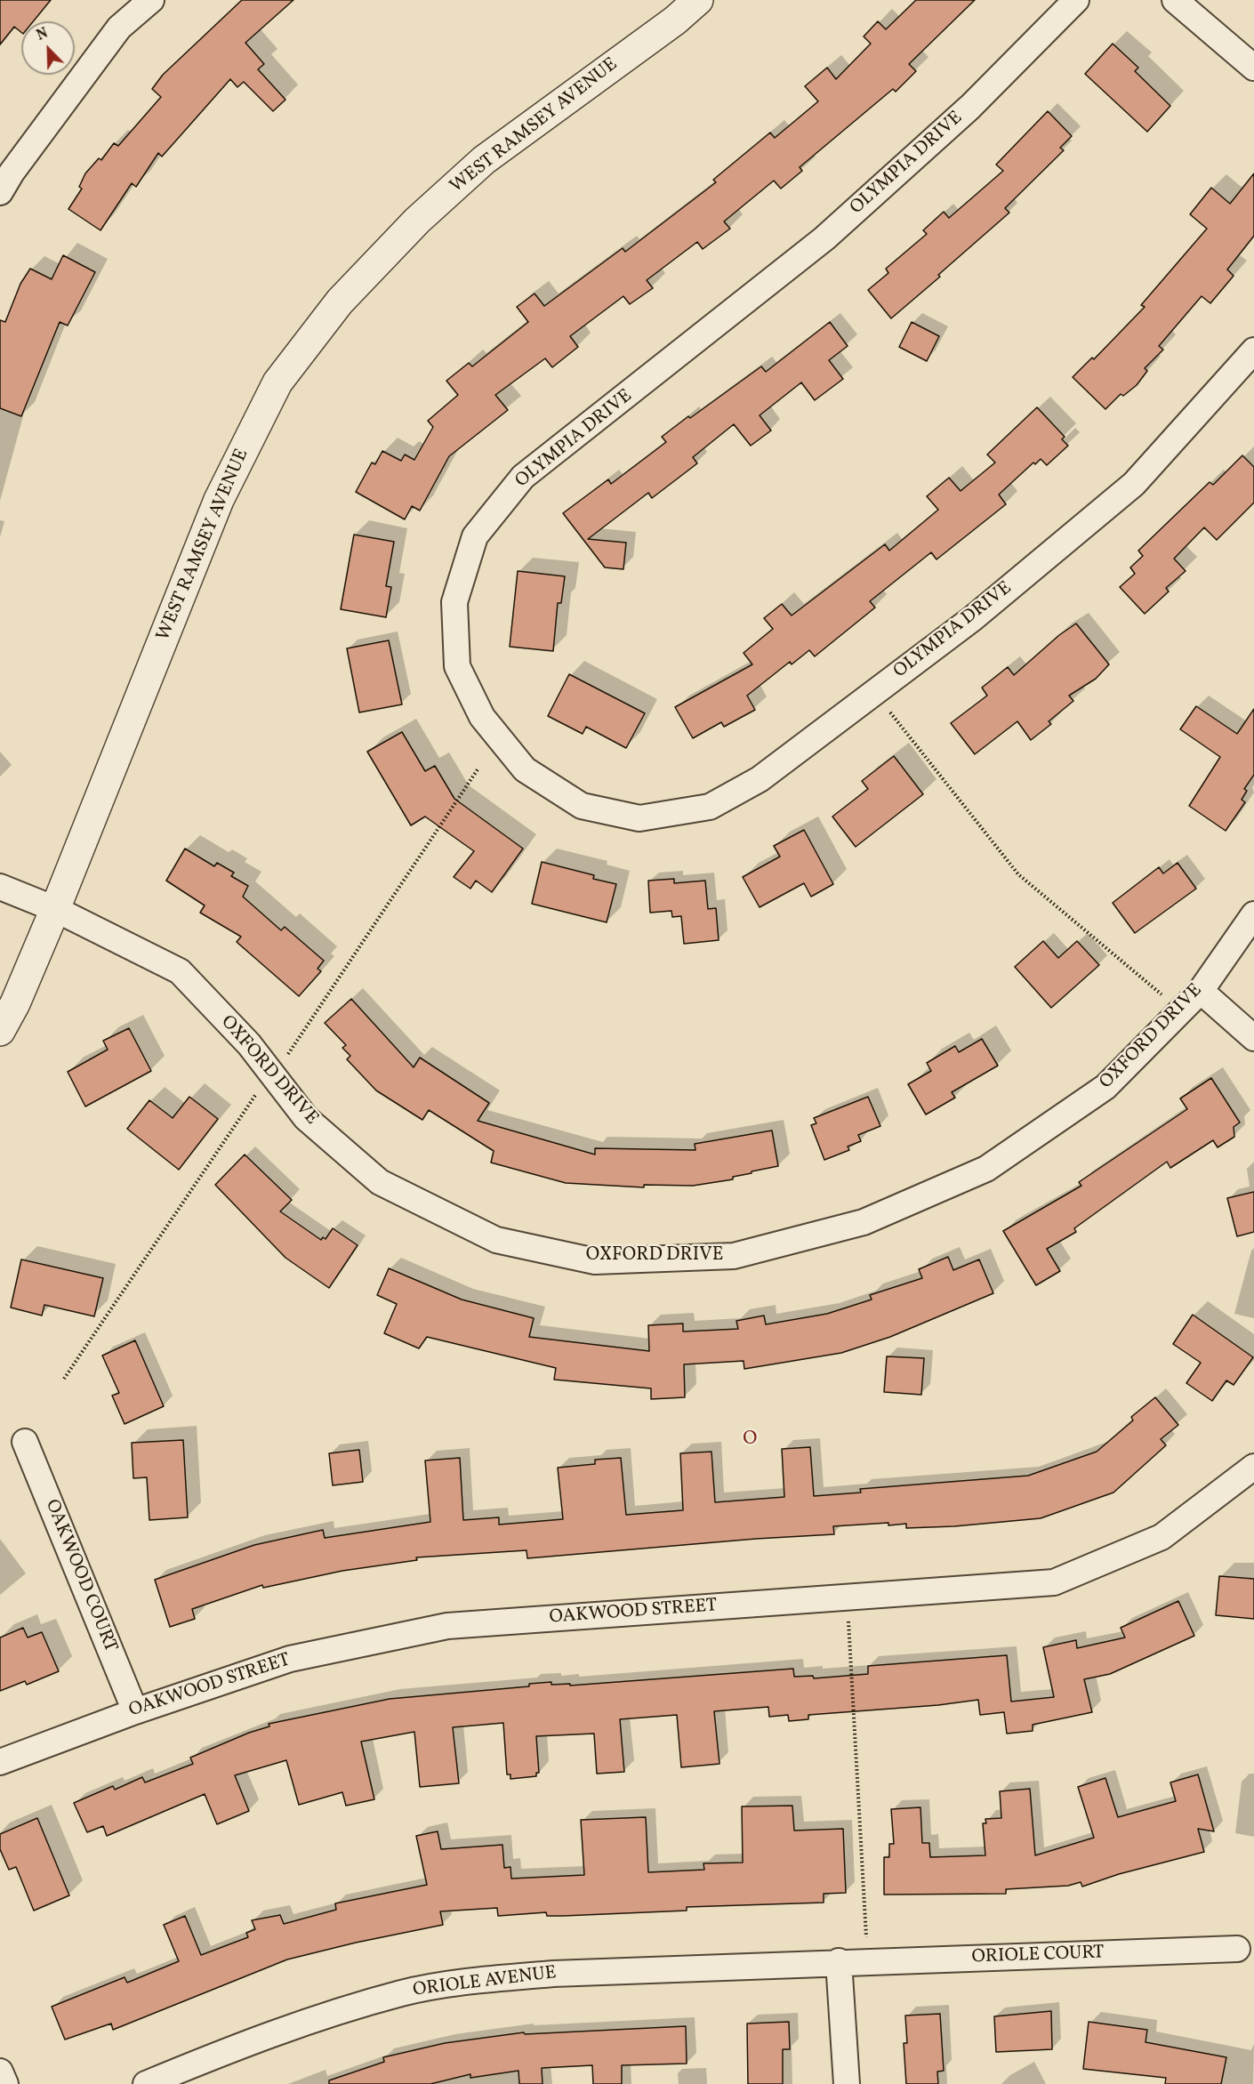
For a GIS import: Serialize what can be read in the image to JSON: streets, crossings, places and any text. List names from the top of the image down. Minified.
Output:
{"streets":{"street":["WEST RAMSEY AVENUE","OLYMPIA DRIVE","OXFORD DRIVE","OAKWOOD COURT","OAKWOOD STREET","ORIOLE COURT","ORIOLE AVENUE"]},"crossings":[["WEST RAMSEY AVENUE","OXFORD DRIVE"],["OAKWOOD COURT","OAKWOOD STREET"],["ORIOLE COURT","ORIOLE AVENUE"]],"districts":["O"],"north":"top left"}
